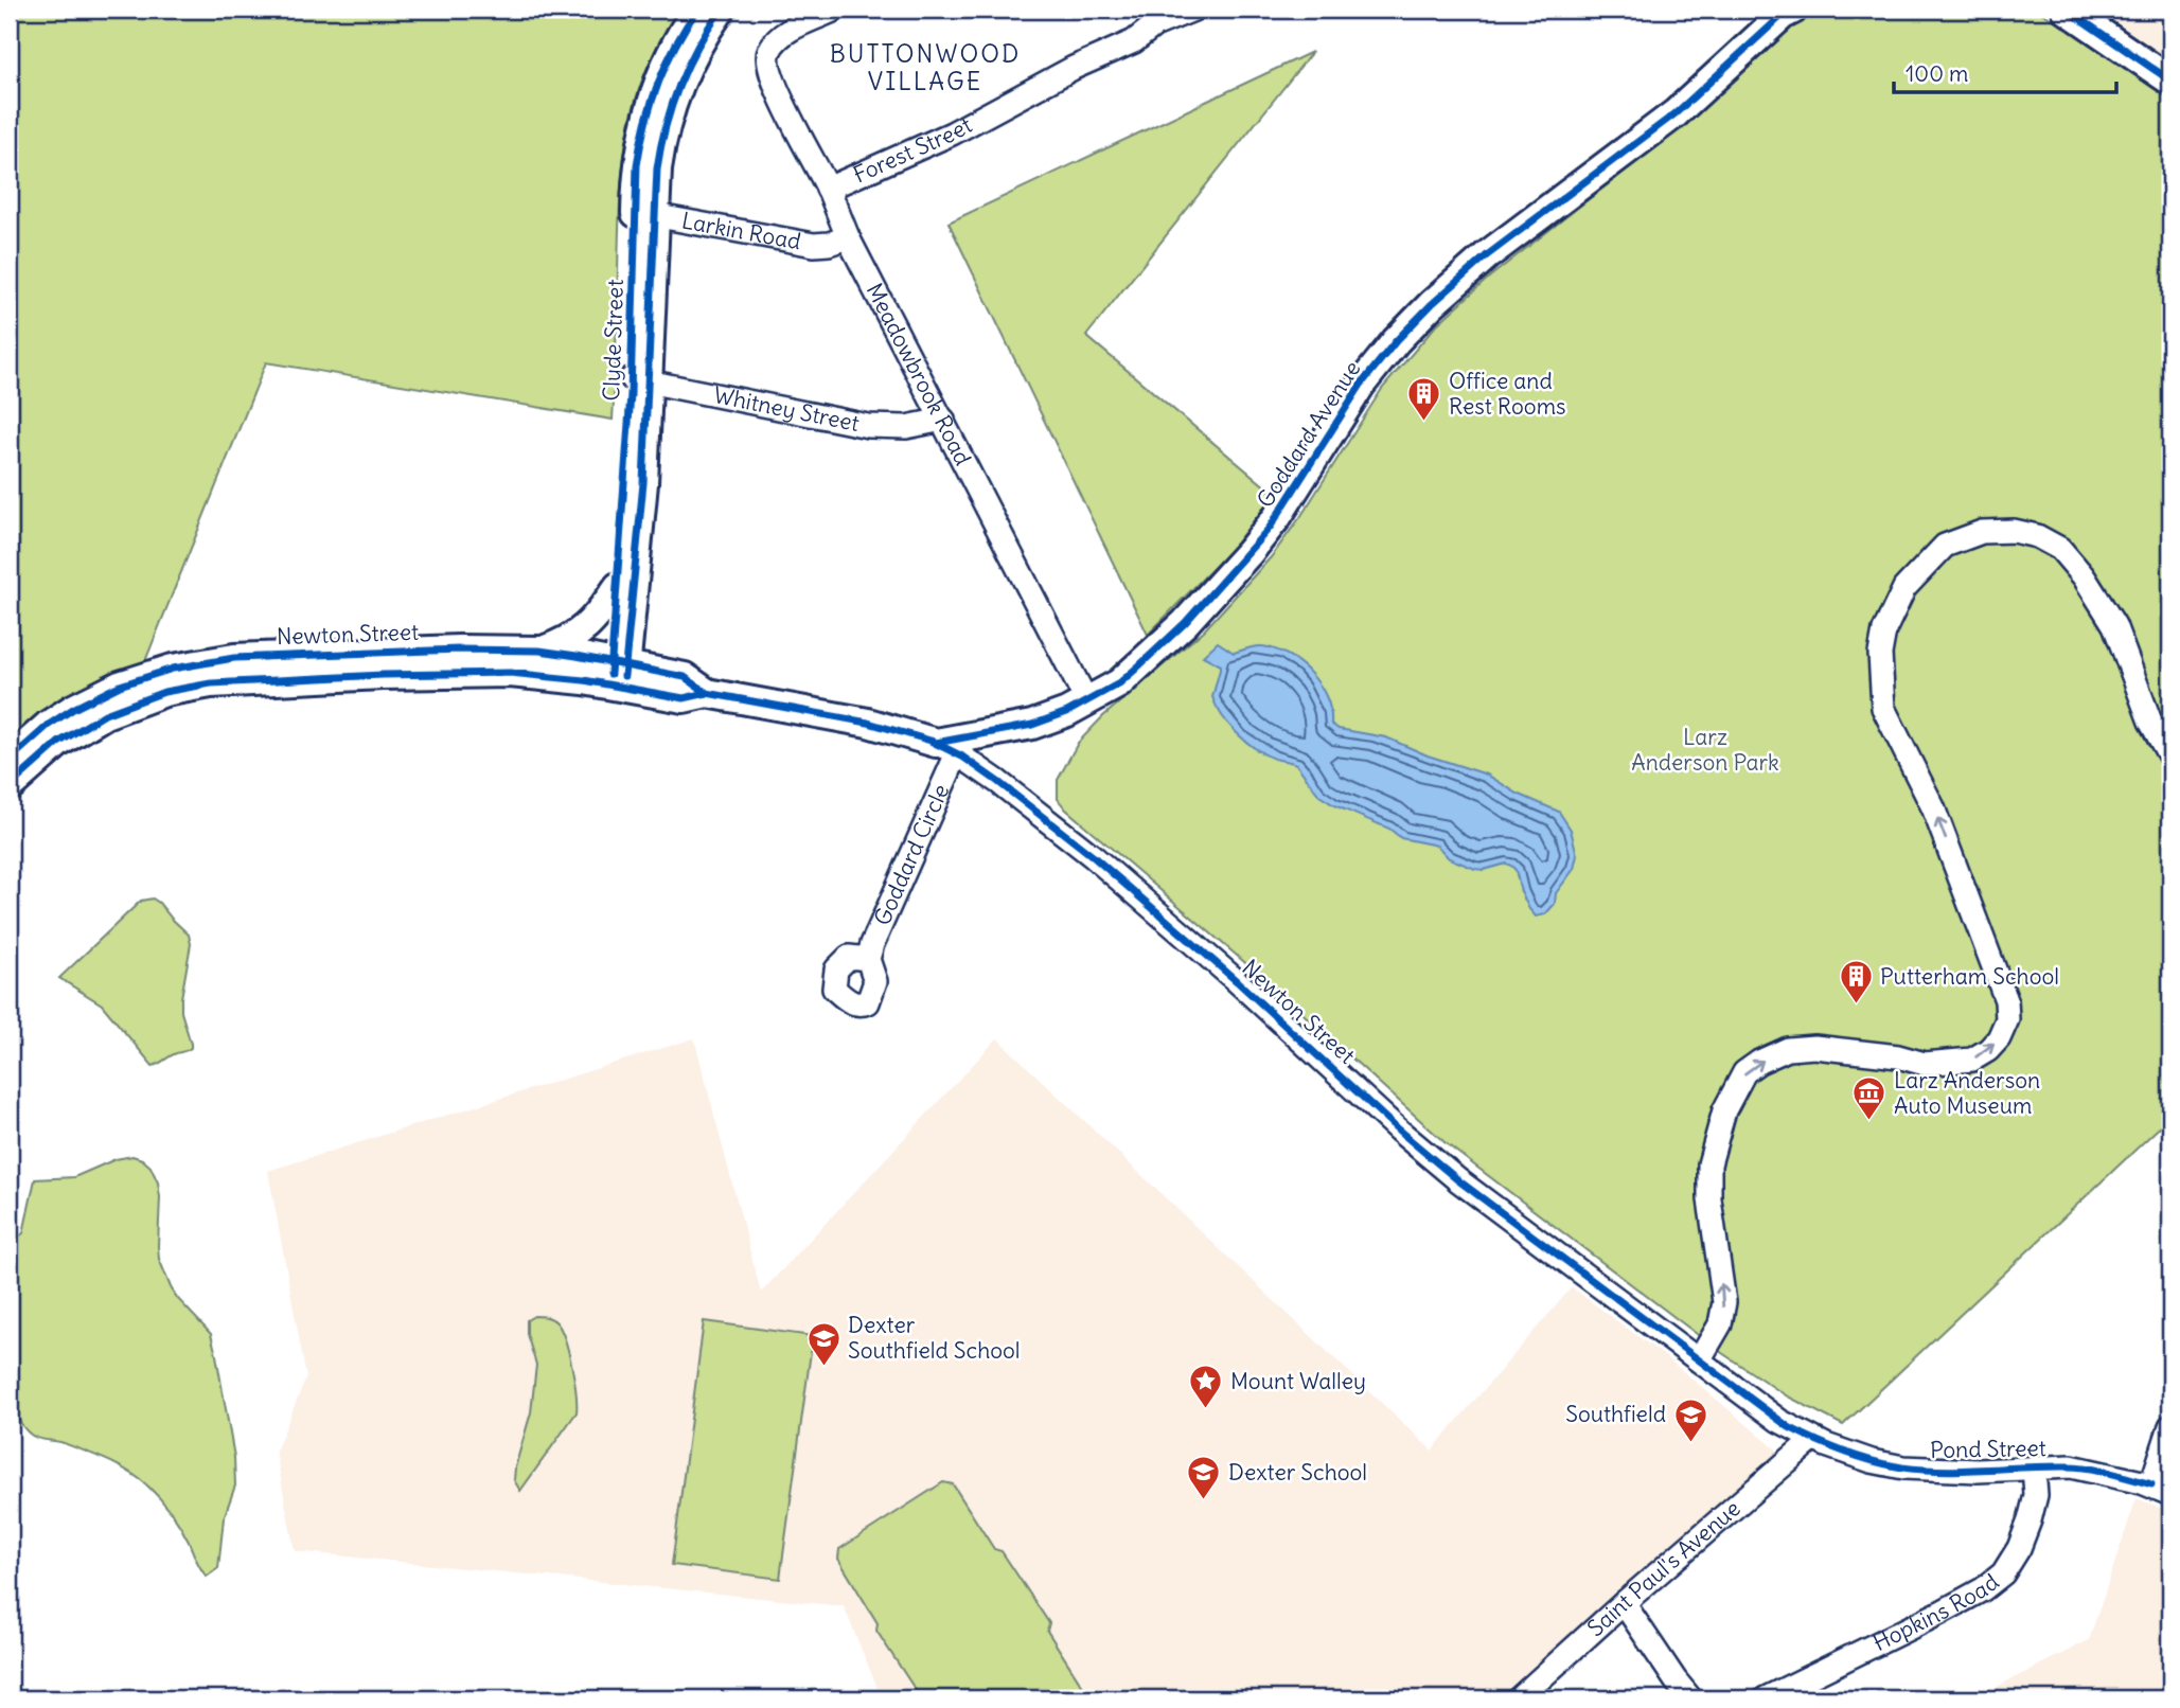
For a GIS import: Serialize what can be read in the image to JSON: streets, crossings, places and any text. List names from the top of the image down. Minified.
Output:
{"streets":{"main road":["Clyde Street","Goddard Avenue","Newton Street"],"street":["Forest Street","Larkin Road","Meadowbrook Road","Whitney Street","Goddard Circle","Pond Street","Saint Paul's Avenue","Hopkins Road"]},"crossings":[["Forest Street","Meadowbrook Road"],["Larkin Road","Clyde Street"],["Larkin Road","Meadowbrook Road"],["Clyde Street","Whitney Street"],["Clyde Street","Newton Street"],["Meadowbrook Road","Whitney Street"],["Meadowbrook Road","Goddard Avenue"],["Goddard Avenue","Newton Street"],["Goddard Avenue","Goddard Circle"],["Newton Street","Goddard Circle"],["Newton Street","Pond Street"],["Newton Street","Saint Paul's Avenue"],["Pond Street","Saint Paul's Avenue"],["Pond Street","Hopkins Road"]],"districts":["BUTTONWOOD VILLAGE"],"parks":["Larz Anderson Park"],"places":{"building":["Office and Rest Rooms","Putterham School"],"museum":["Larz Anderson Auto Museum"],"school or university":["Dexter Southfield School","Southfield","Dexter School"],"place":["Mount Walley"]},"scale_bar":"100 m"}
